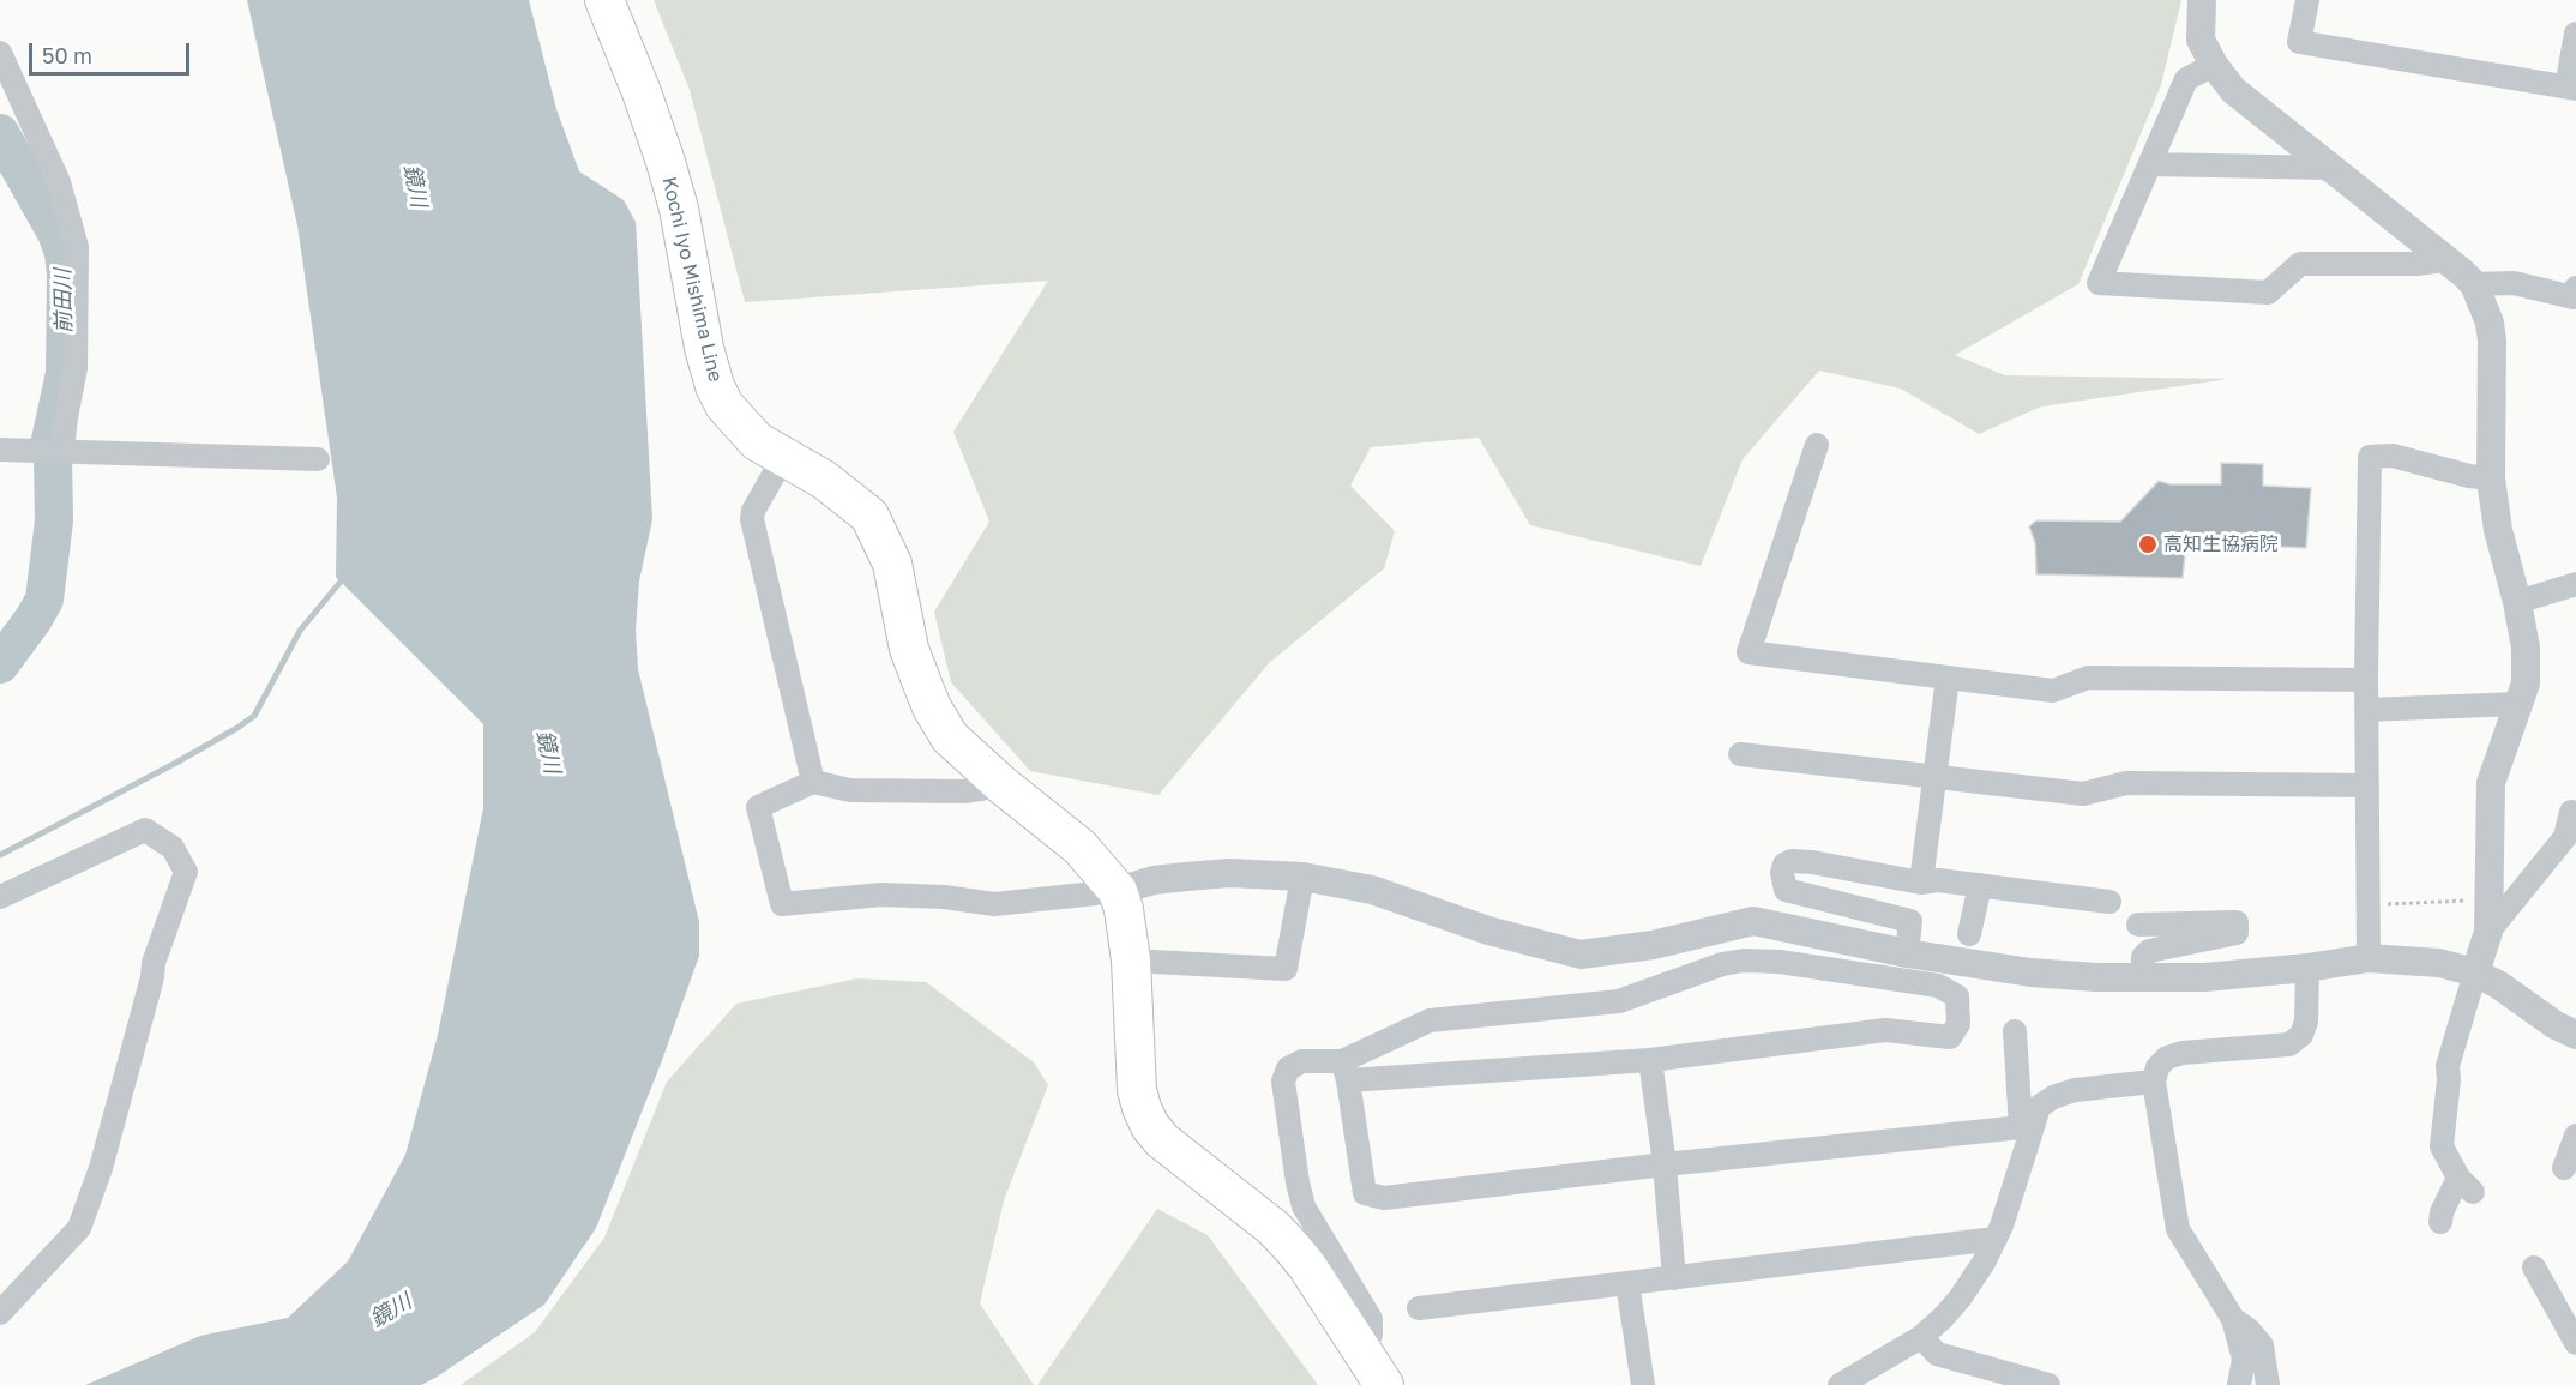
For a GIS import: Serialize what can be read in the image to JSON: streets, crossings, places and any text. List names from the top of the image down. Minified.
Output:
{"streets":{"main road":["Kochi Iyo Mishima Line"]},"water":["鏡川","前田川"],"places":["高知生協病院"],"scale_bar":"50 m"}
